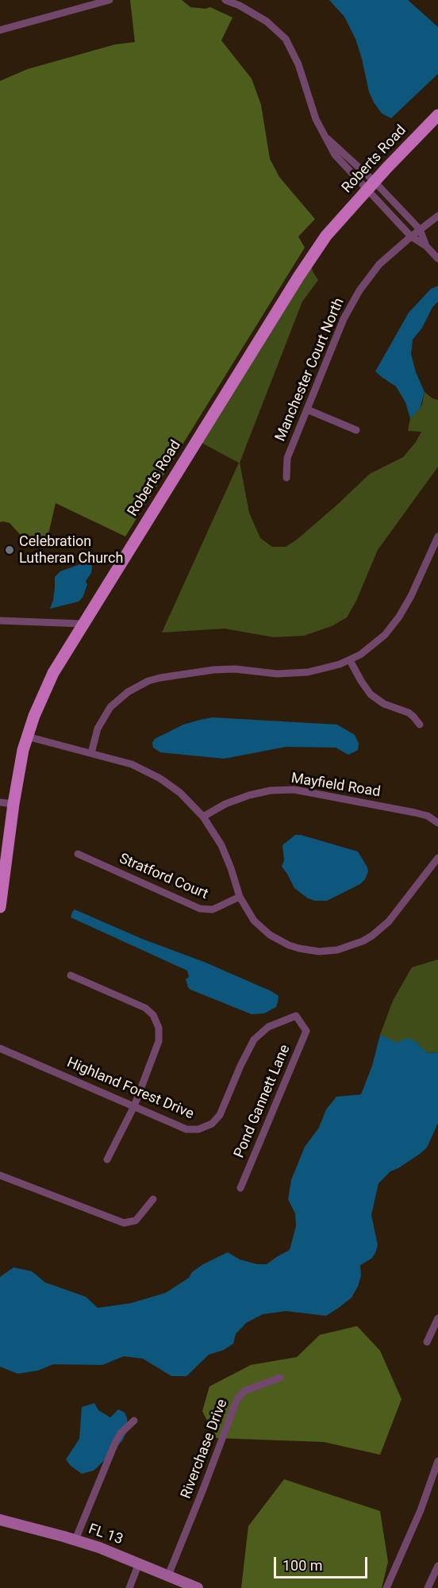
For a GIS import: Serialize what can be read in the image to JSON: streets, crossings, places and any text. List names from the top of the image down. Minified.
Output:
{"streets":{"main road":["Roberts Road","FL 13"],"street":["Manchester Court North","Mayfield Road","Stratford Court","Highland Forest Drive","Pond Gannett Lane","Riverchase Drive"]},"crossings":[["Highland Forest Drive","Pond Gannett Lane"],["Riverchase Drive","FL 13"]],"places":["Celebration Lutheran Church"],"scale_bar":"100 m"}
